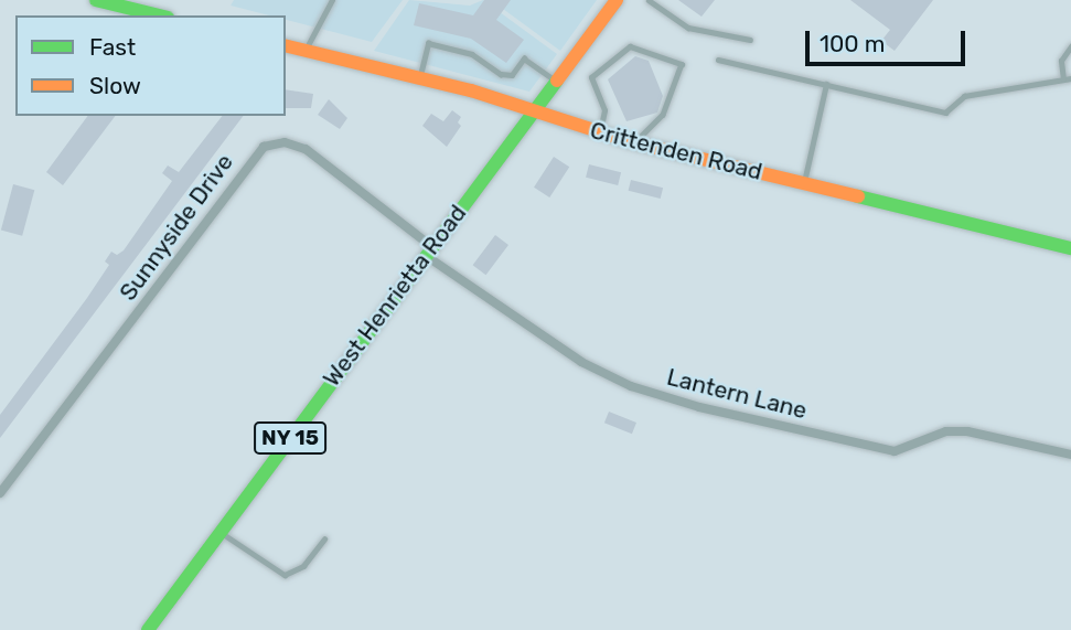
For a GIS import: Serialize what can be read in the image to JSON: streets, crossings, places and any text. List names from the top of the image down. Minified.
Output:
{"streets":{"street":["Crittenden Road","Sunnyside Drive","West Henrietta Road","Lantern Lane","NY 15"]},"crossings":[["Crittenden Road","West Henrietta Road"],["Sunnyside Drive","West Henrietta Road"],["Sunnyside Drive","Lantern Lane"],["West Henrietta Road","Lantern Lane"]],"legend":["Fast","Slow"],"scale_bar":"100 m"}
